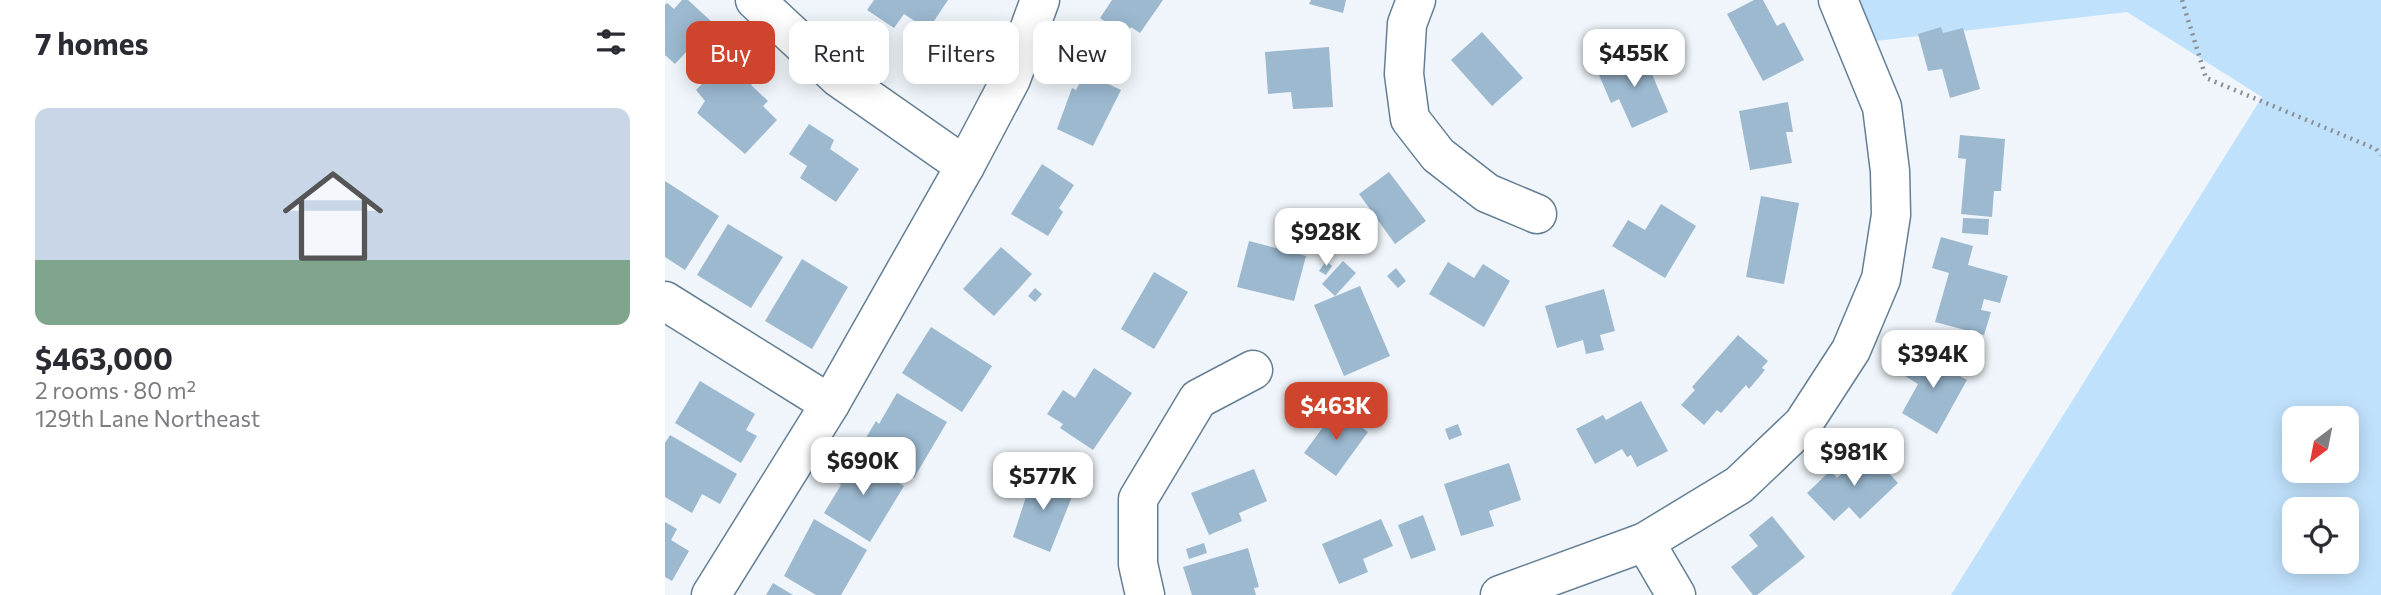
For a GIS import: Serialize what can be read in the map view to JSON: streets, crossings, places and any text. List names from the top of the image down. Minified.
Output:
{"north":"bottom left","page":{"heading":"7 homes","chip":["Buy","Rent","Filters","New"],"price":["$455K","$928K","$394K","$463K","$981K","$690K","$577K"],"list":[{"name":"$463,000","note":"2 rooms · 80 m² · 129th Lane Northeast"}]}}
